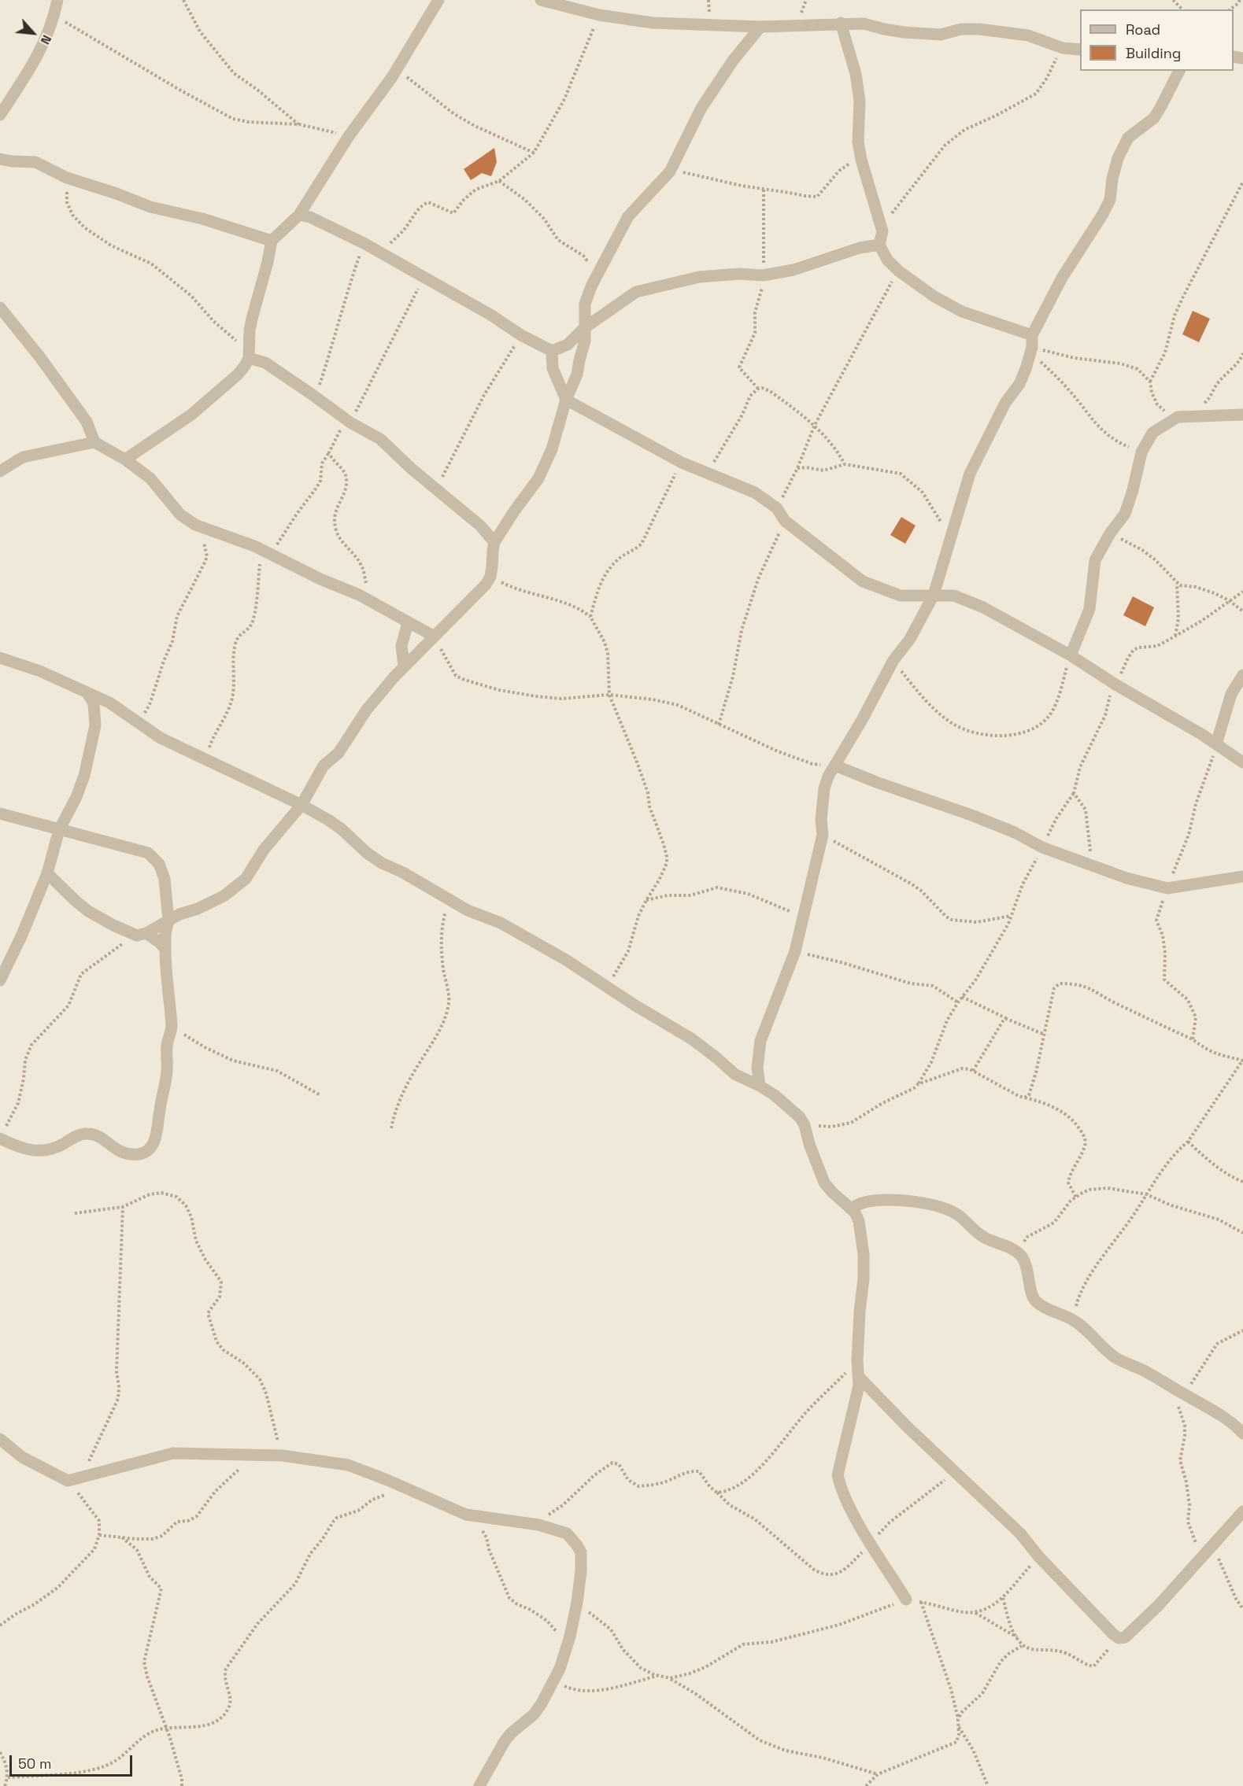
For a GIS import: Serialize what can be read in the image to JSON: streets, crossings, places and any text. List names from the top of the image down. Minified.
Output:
{"legend":["Road","Building"],"scale_bar":"50 m","north":"bottom right"}
